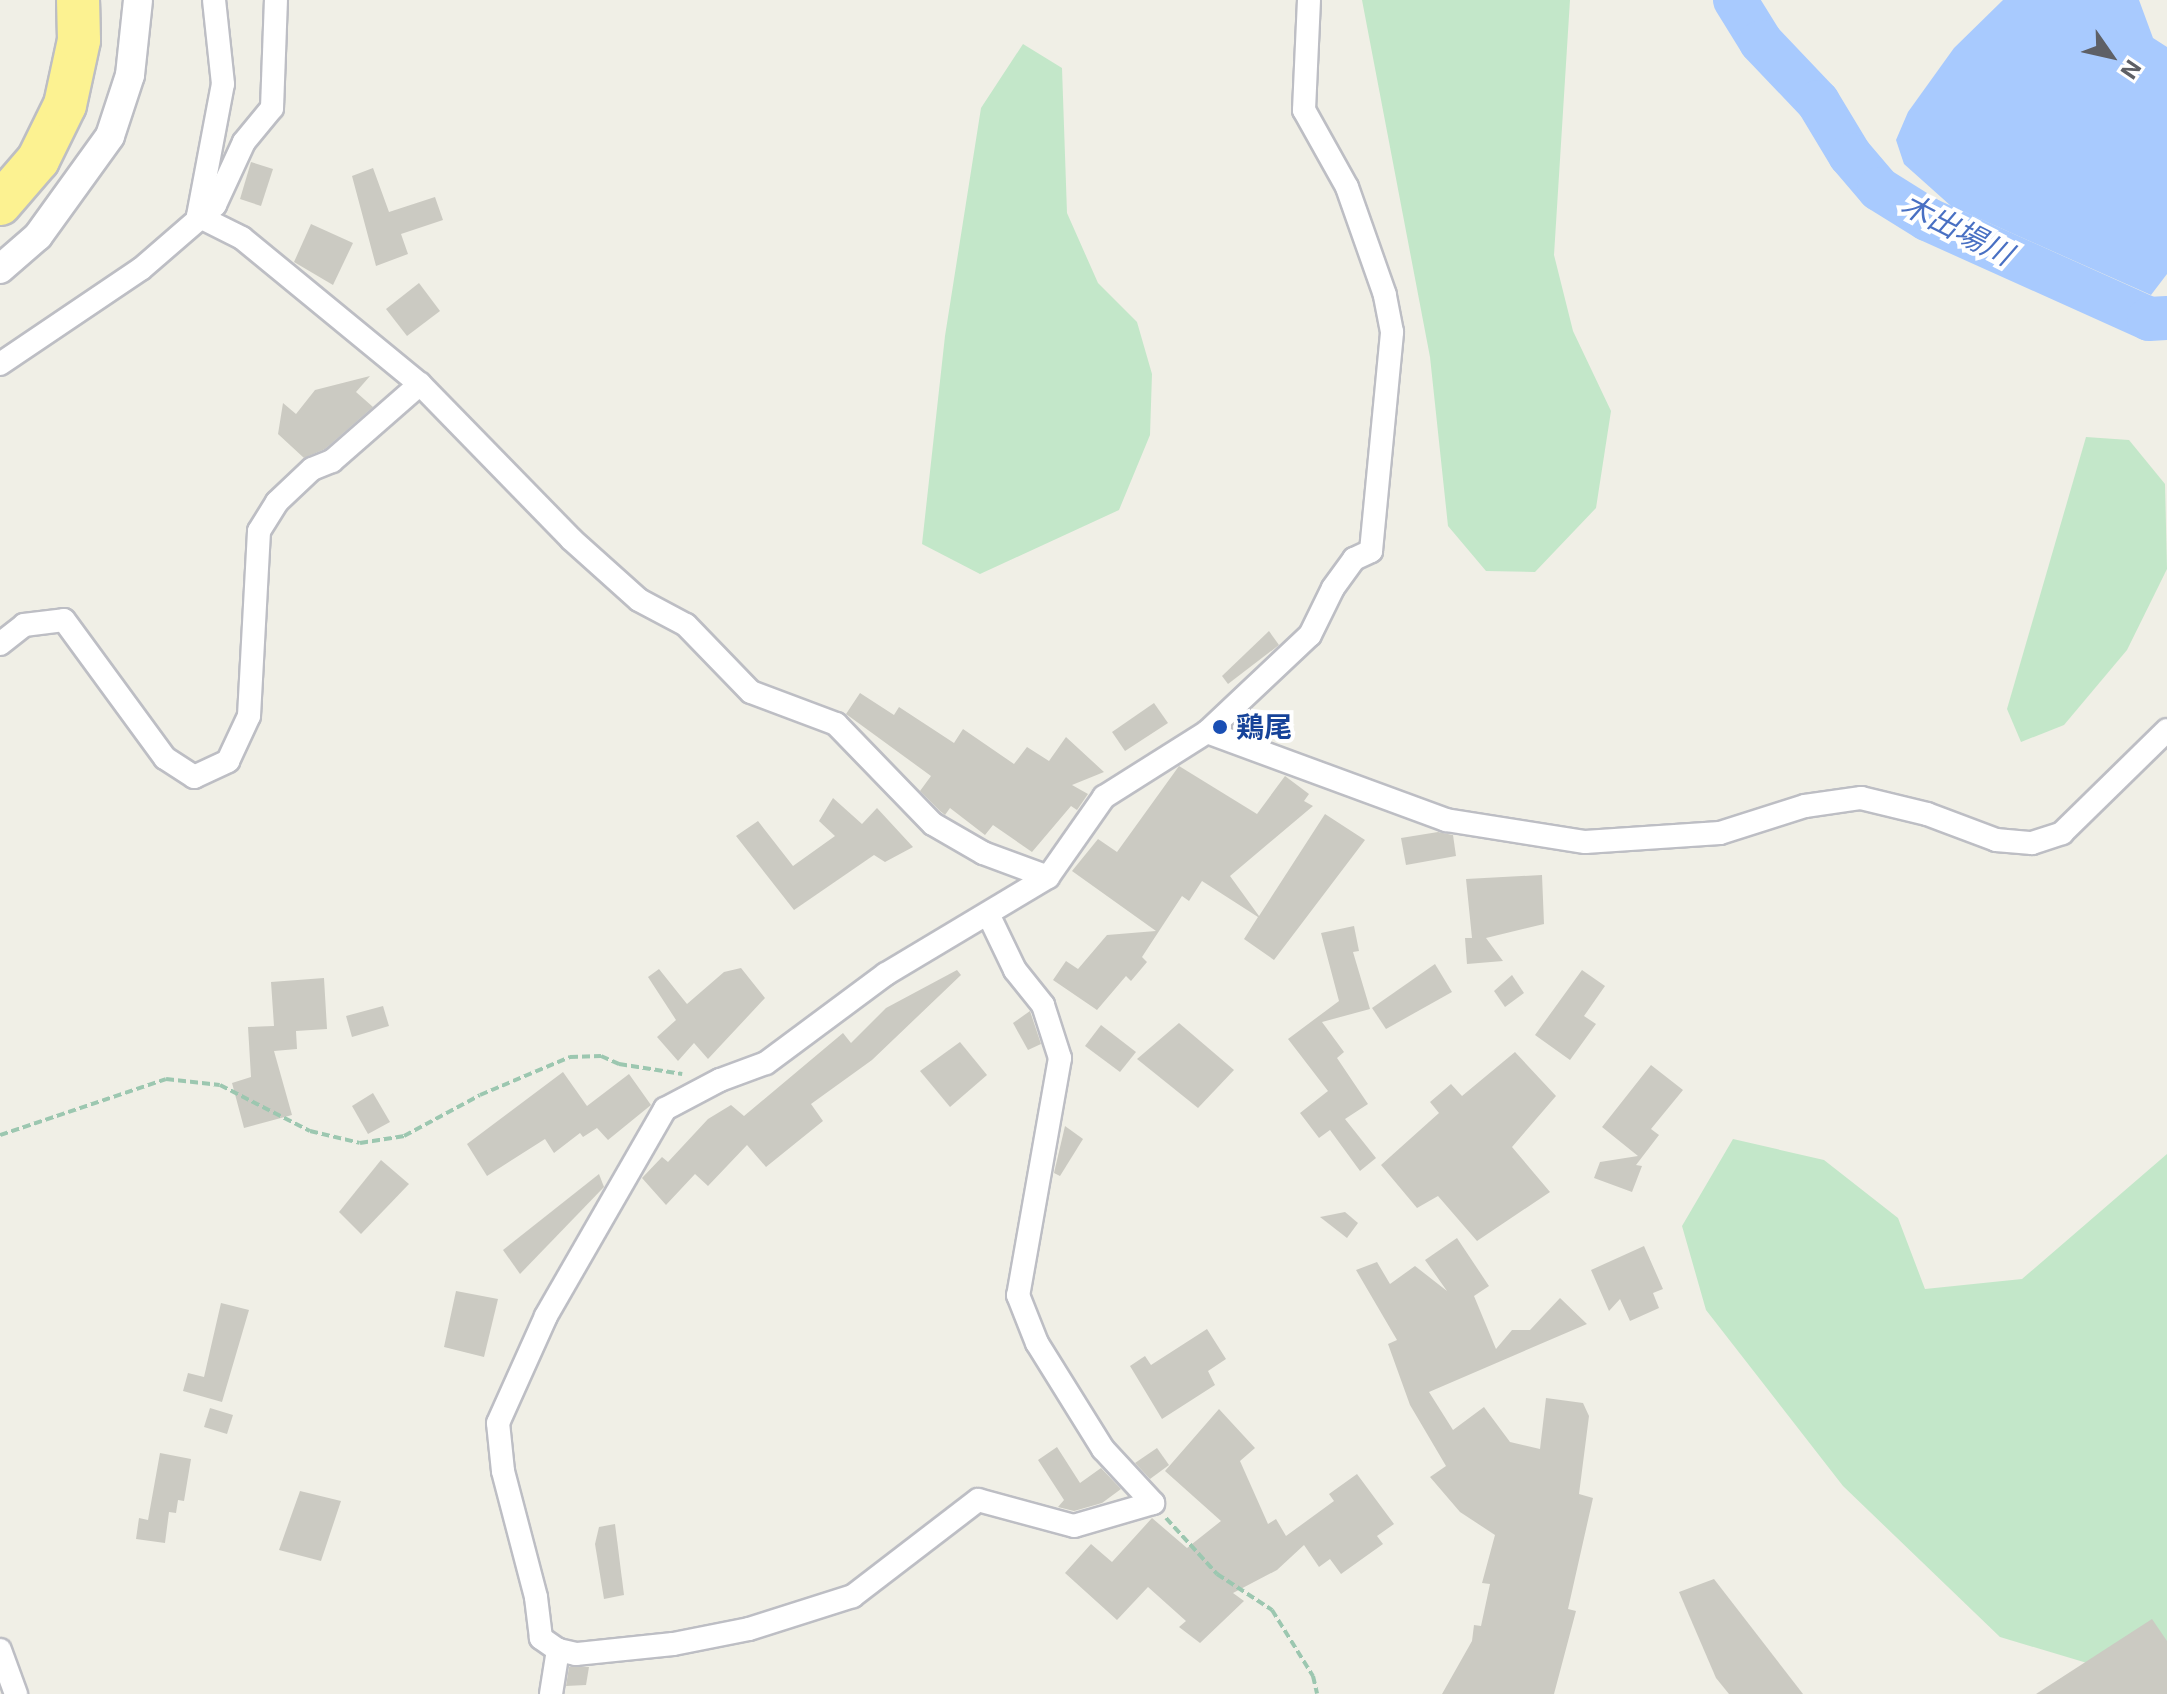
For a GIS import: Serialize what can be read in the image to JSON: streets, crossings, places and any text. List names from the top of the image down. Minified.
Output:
{"water":["木出場川"],"places":["鶏尾"],"north":"bottom right"}
